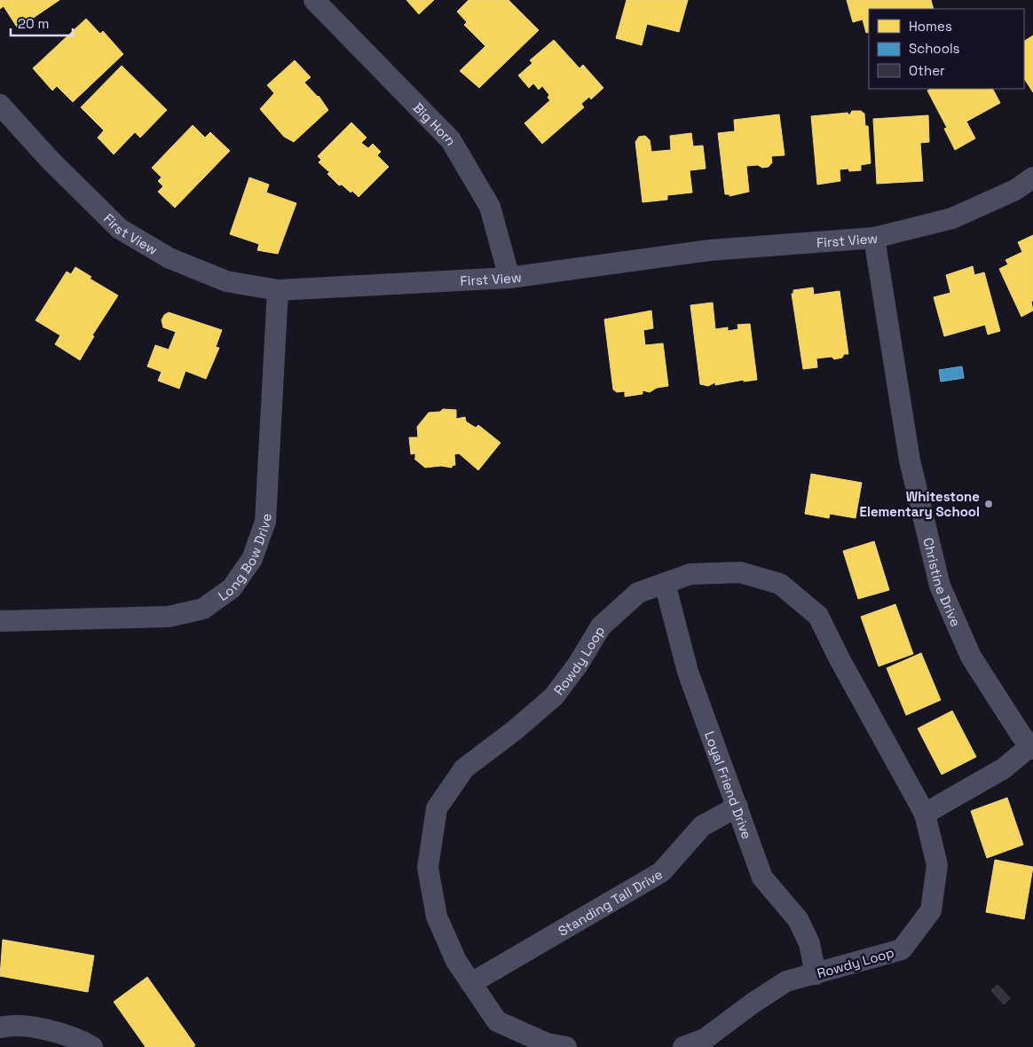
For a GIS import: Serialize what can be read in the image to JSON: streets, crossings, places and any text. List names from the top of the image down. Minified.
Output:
{"streets":{"street":["Big Horn","First View","Long Bow Drive","Christine Drive","Rowdy Loop","Loyal Friend Drive","Standing Tall Drive"]},"crossings":[["Big Horn","First View"],["First View","Long Bow Drive"],["First View","Christine Drive"],["Rowdy Loop","Loyal Friend Drive"],["Rowdy Loop","Standing Tall Drive"],["Loyal Friend Drive","Standing Tall Drive"]],"places":["Whitestone Elementary School"],"legend":["Homes","Schools","Other"],"scale_bar":"20 m"}
